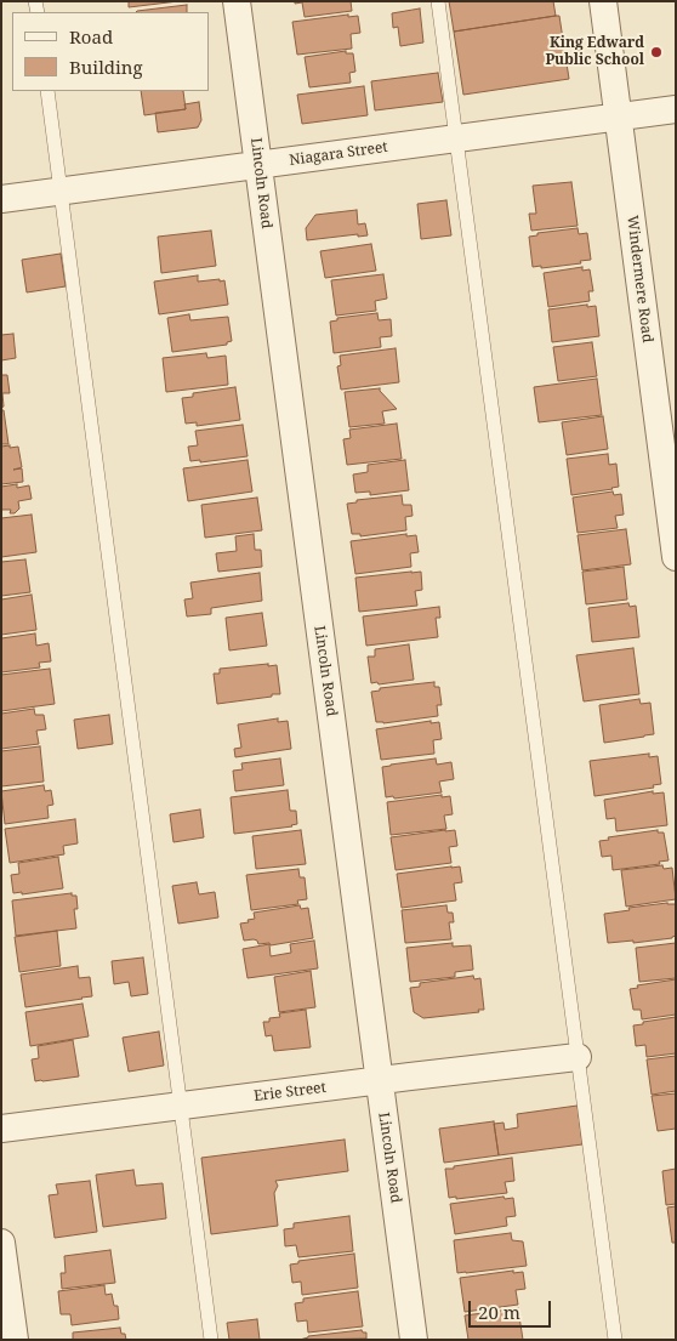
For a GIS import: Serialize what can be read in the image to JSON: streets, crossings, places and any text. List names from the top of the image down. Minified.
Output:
{"streets":{"street":["Niagara Street","Lincoln Road","Windermere Road","Erie Street"]},"crossings":[["Niagara Street","Lincoln Road"],["Niagara Street","Windermere Road"],["Lincoln Road","Erie Street"]],"places":["King Edward Public School"],"legend":["Road","Building"],"scale_bar":"20 m"}
